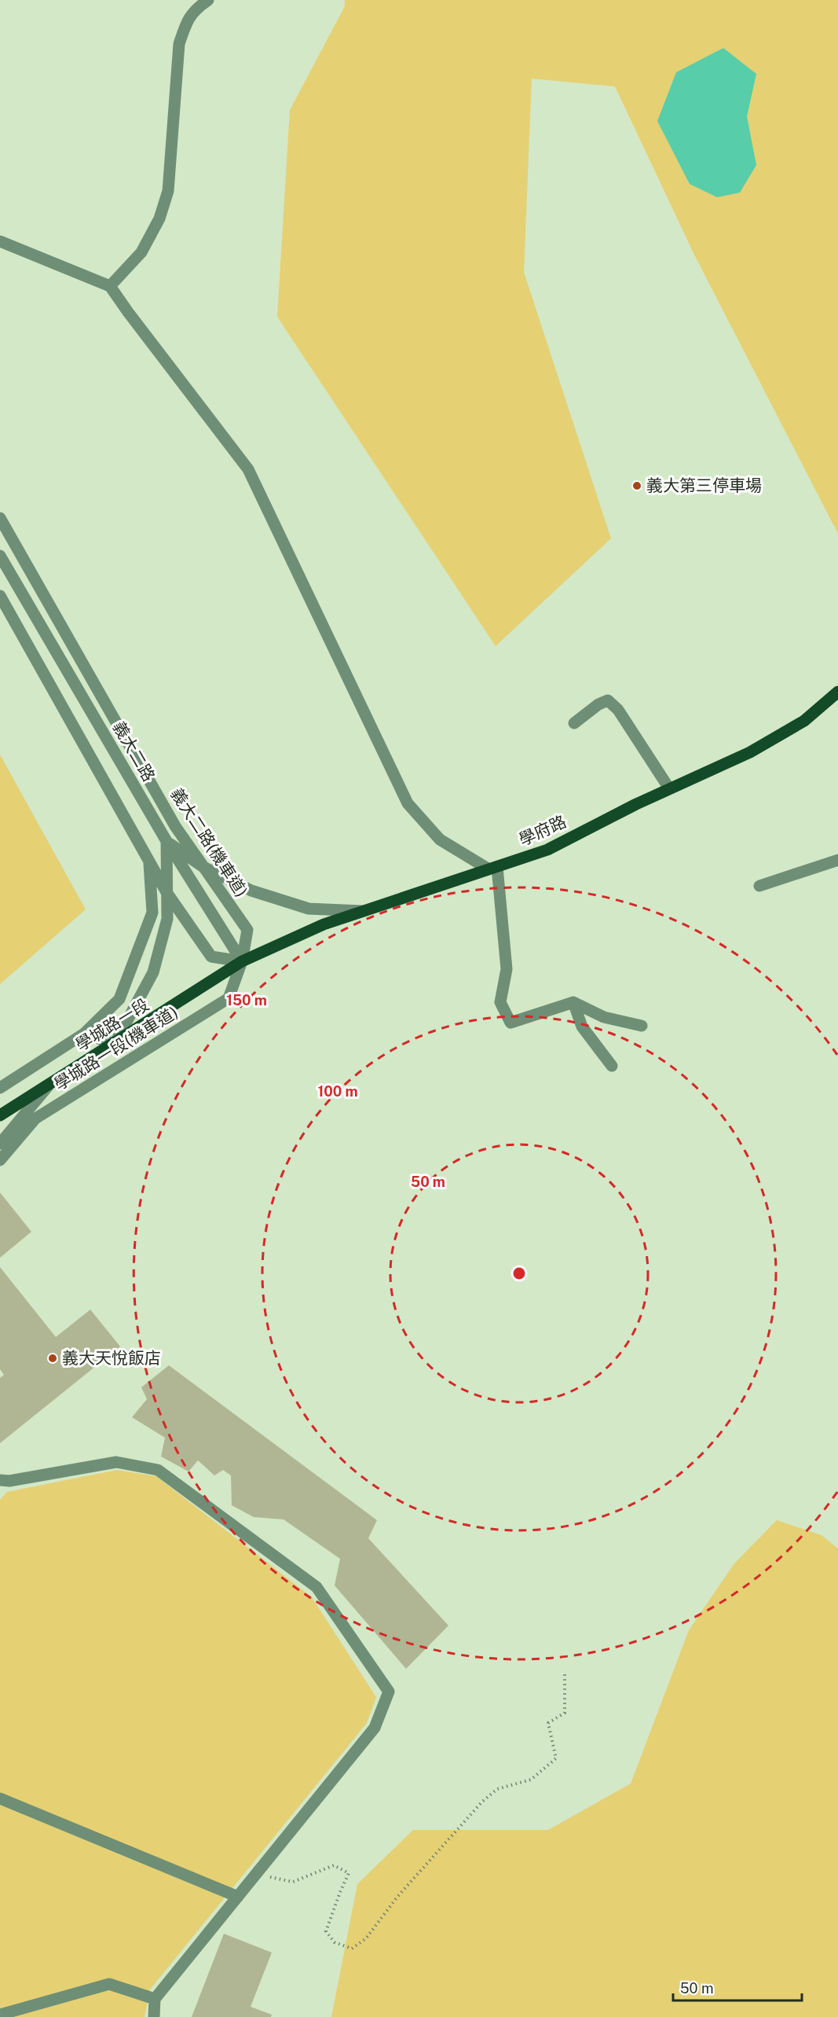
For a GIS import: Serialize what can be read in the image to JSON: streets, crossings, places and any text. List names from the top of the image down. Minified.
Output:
{"streets":{"main road":["學府路","學城路一段"],"street":["義大二路","義大二路(機車道)","學城路一段(機車道)"]},"crossings":[["義大二路","學府路"],["義大二路","義大二路(機車道)"],["義大二路","學城路一段"],["義大二路","學城路一段(機車道)"],["學府路","義大二路(機車道)"],["學府路","學城路一段"],["學府路","學城路一段(機車道)"],["義大二路(機車道)","學城路一段"],["義大二路(機車道)","學城路一段(機車道)"],["學城路一段","學城路一段(機車道)"]],"places":["義大第三停車場","義大天悅飯店"],"scale_bar":"50 m","rings":["150 m","100 m","50 m"]}
